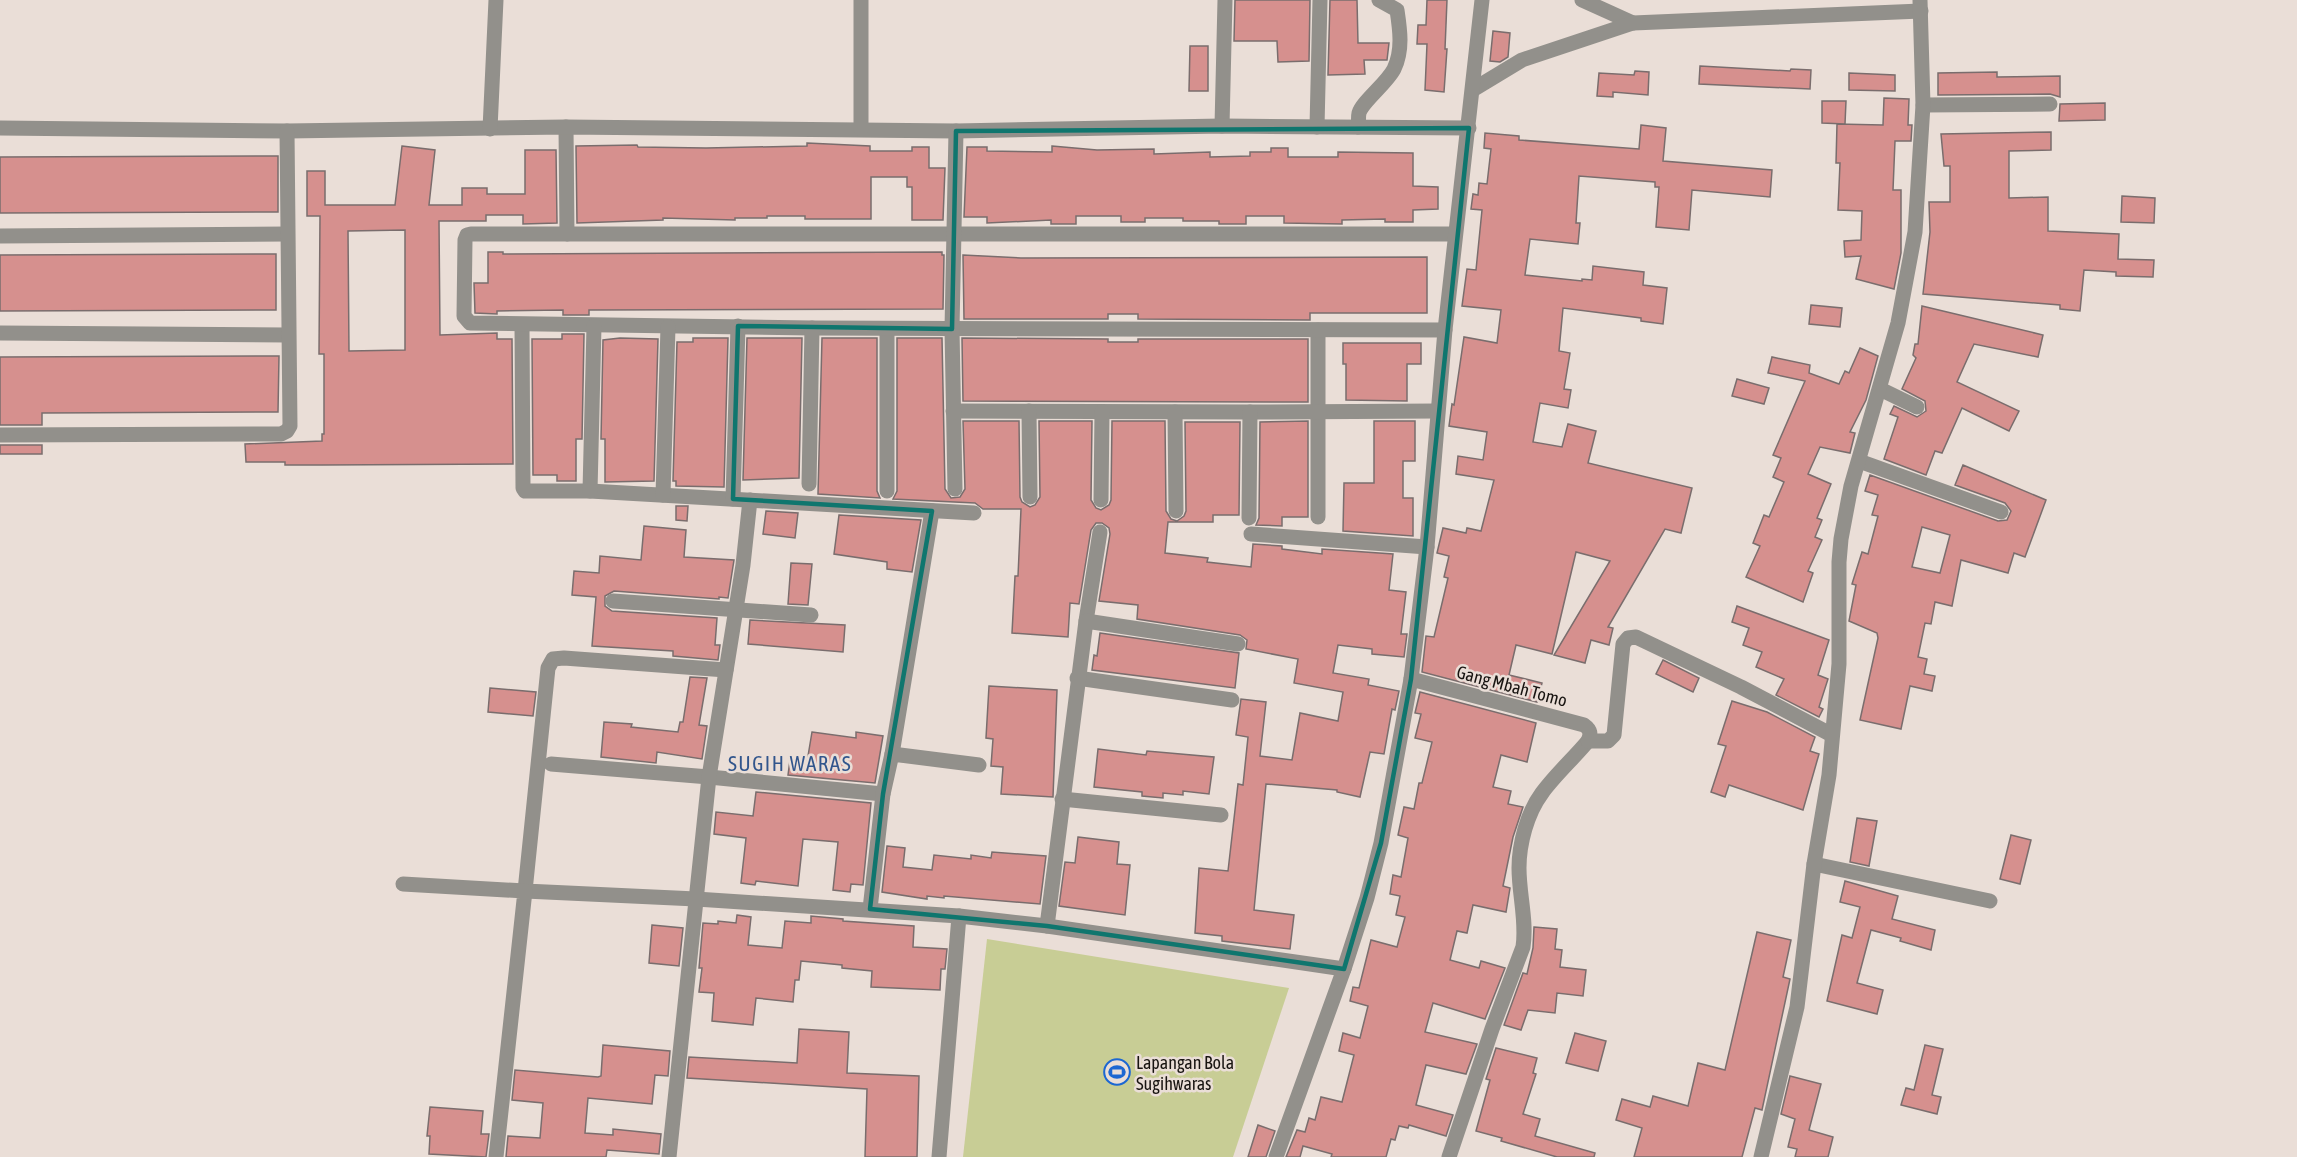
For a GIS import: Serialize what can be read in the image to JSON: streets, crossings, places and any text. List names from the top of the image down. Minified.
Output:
{"streets":{"street":["Gang Mbah Tomo"]},"districts":["SUGIH WARAS"],"places":{"sports":["Lapangan Bola Sugihwaras"]}}
